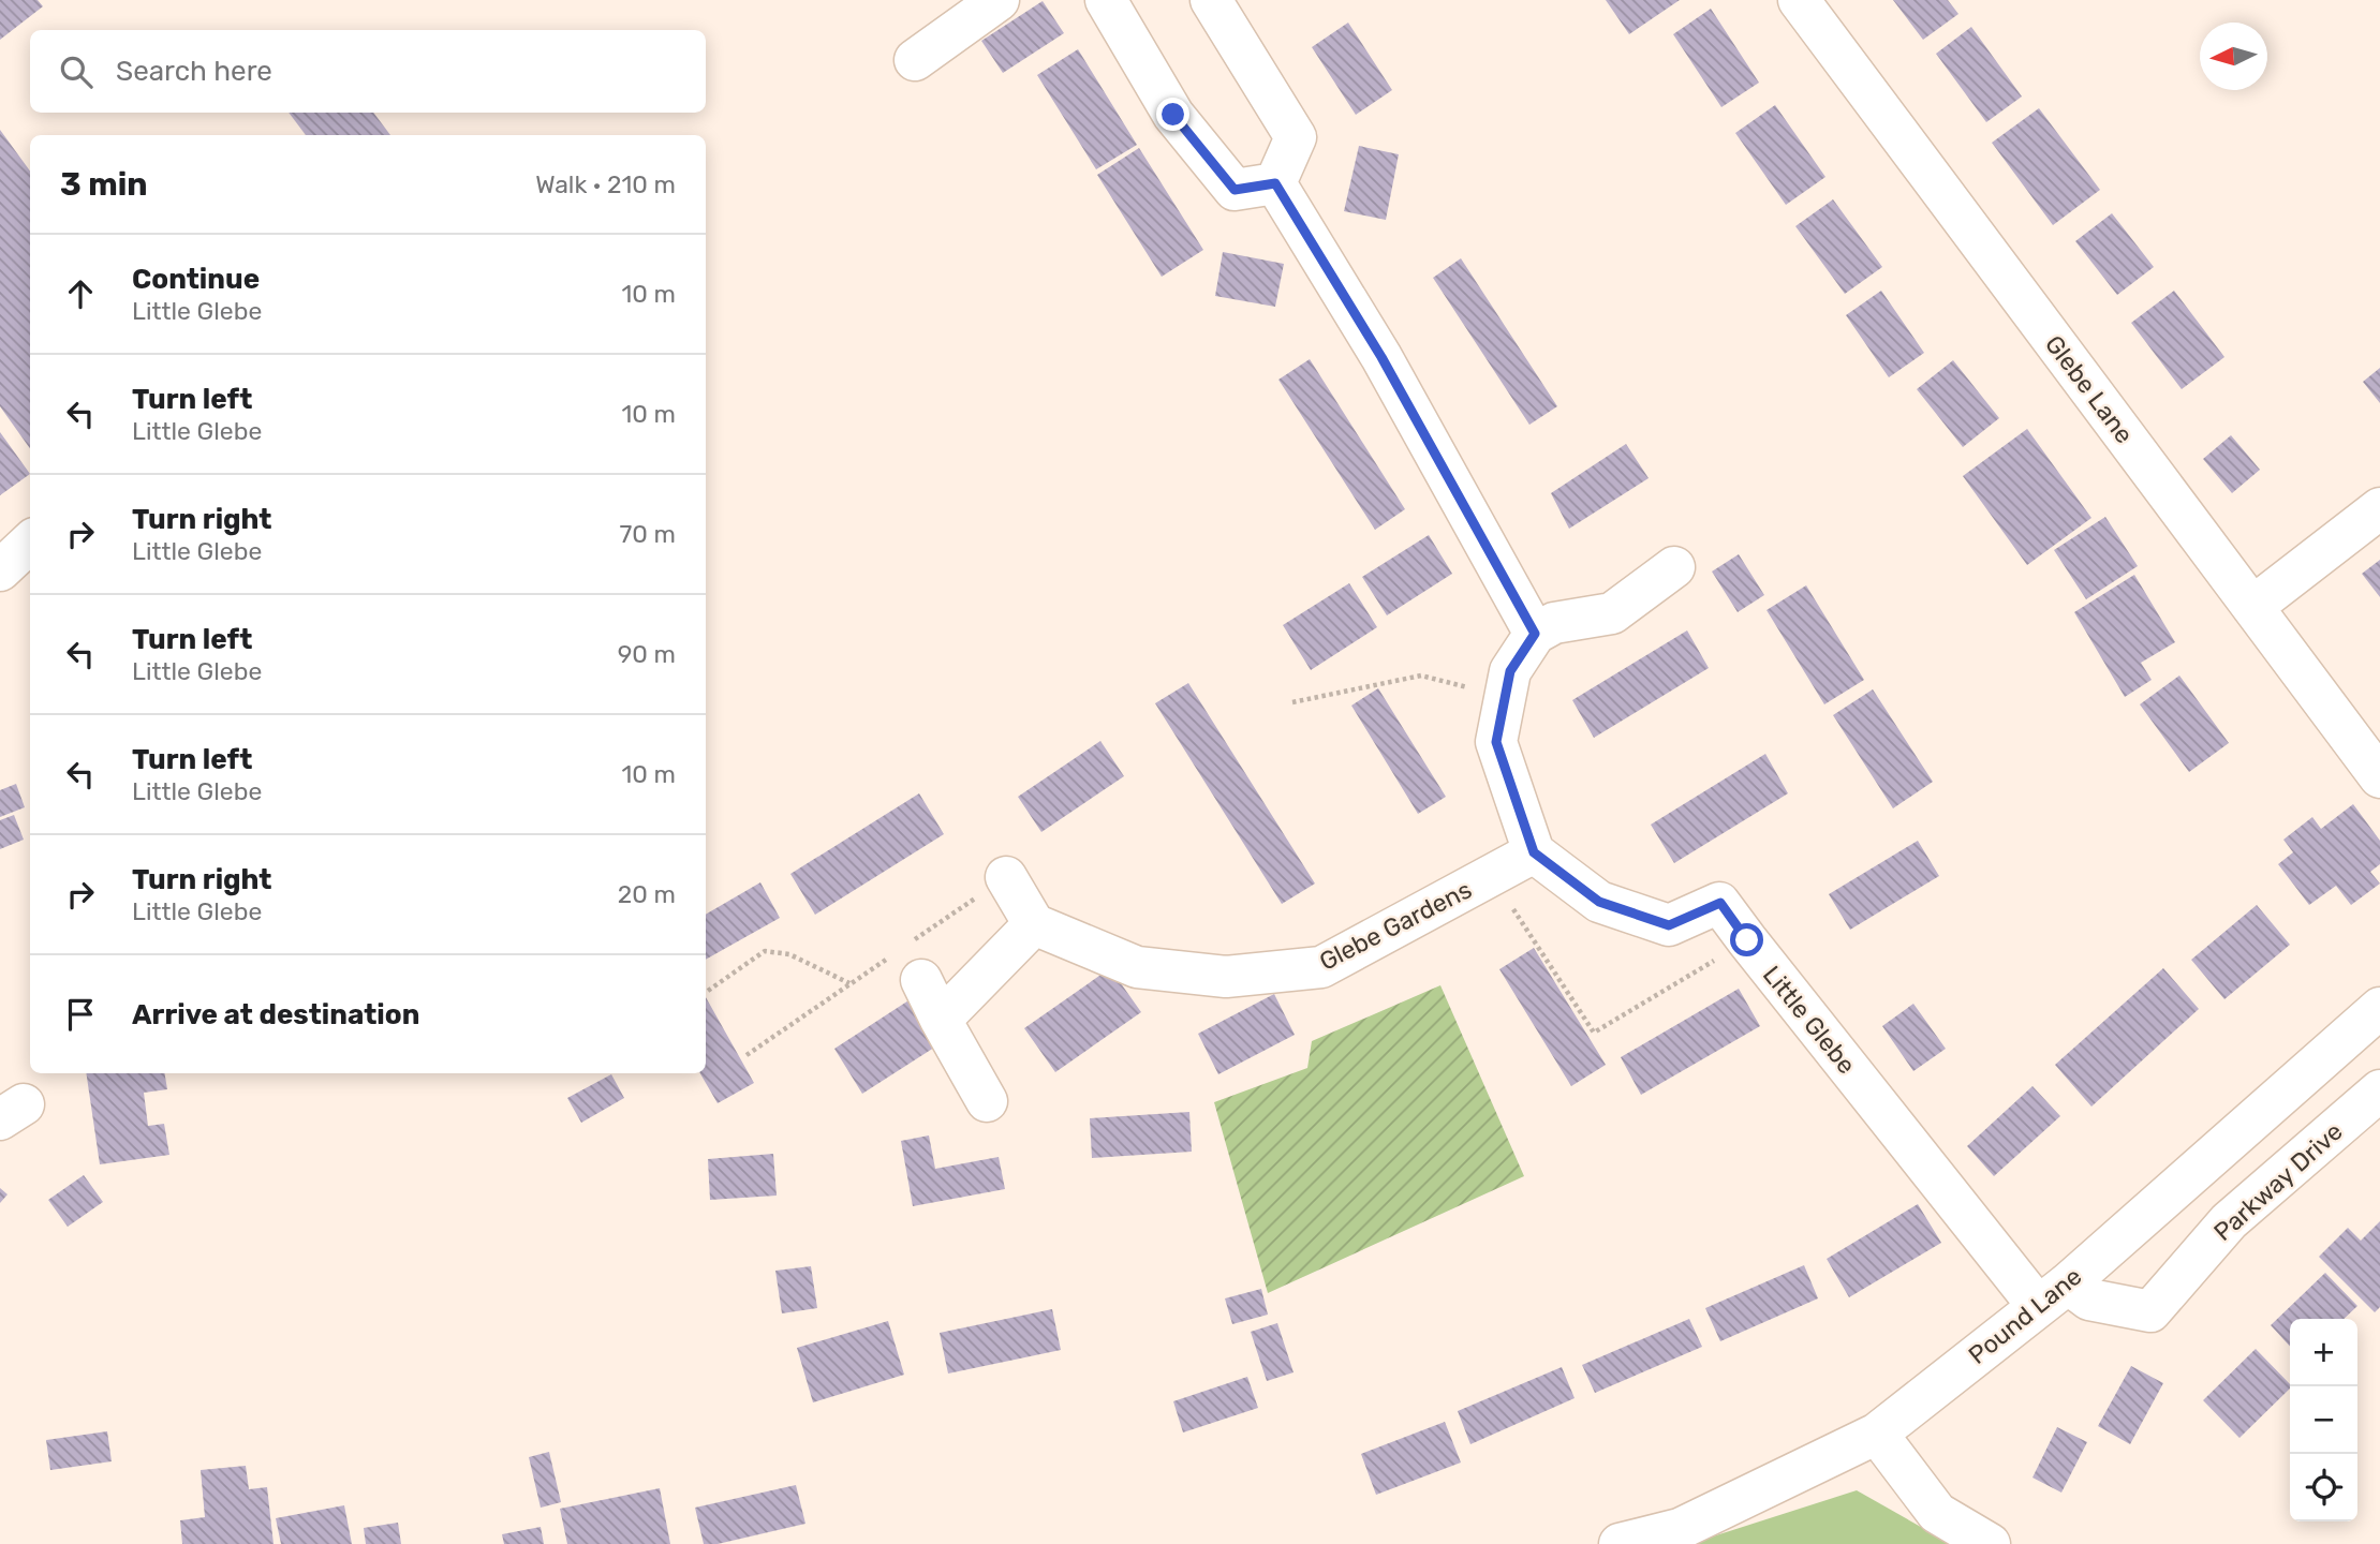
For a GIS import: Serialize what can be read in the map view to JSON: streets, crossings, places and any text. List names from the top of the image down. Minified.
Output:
{"streets":{"street":["Glebe Lane","Glebe Gardens","Little Glebe","Parkway Drive","Pound Lane"]},"crossings":[["Glebe Gardens","Little Glebe"],["Little Glebe","Parkway Drive"],["Little Glebe","Pound Lane"],["Parkway Drive","Pound Lane"]],"north":"left","page":{"search":"Search here","heading":["3 min","Walk · 210 m"],"list":[["Continue","Little Glebe","10 m"],["Turn left","Little Glebe","10 m"],["Turn right","Little Glebe","70 m"],["Turn left","Little Glebe","90 m"],["Turn left","Little Glebe","10 m"],["Turn right","Little Glebe","20 m"],"Arrive at destination"],"map_buttons":["+","−"]}}
